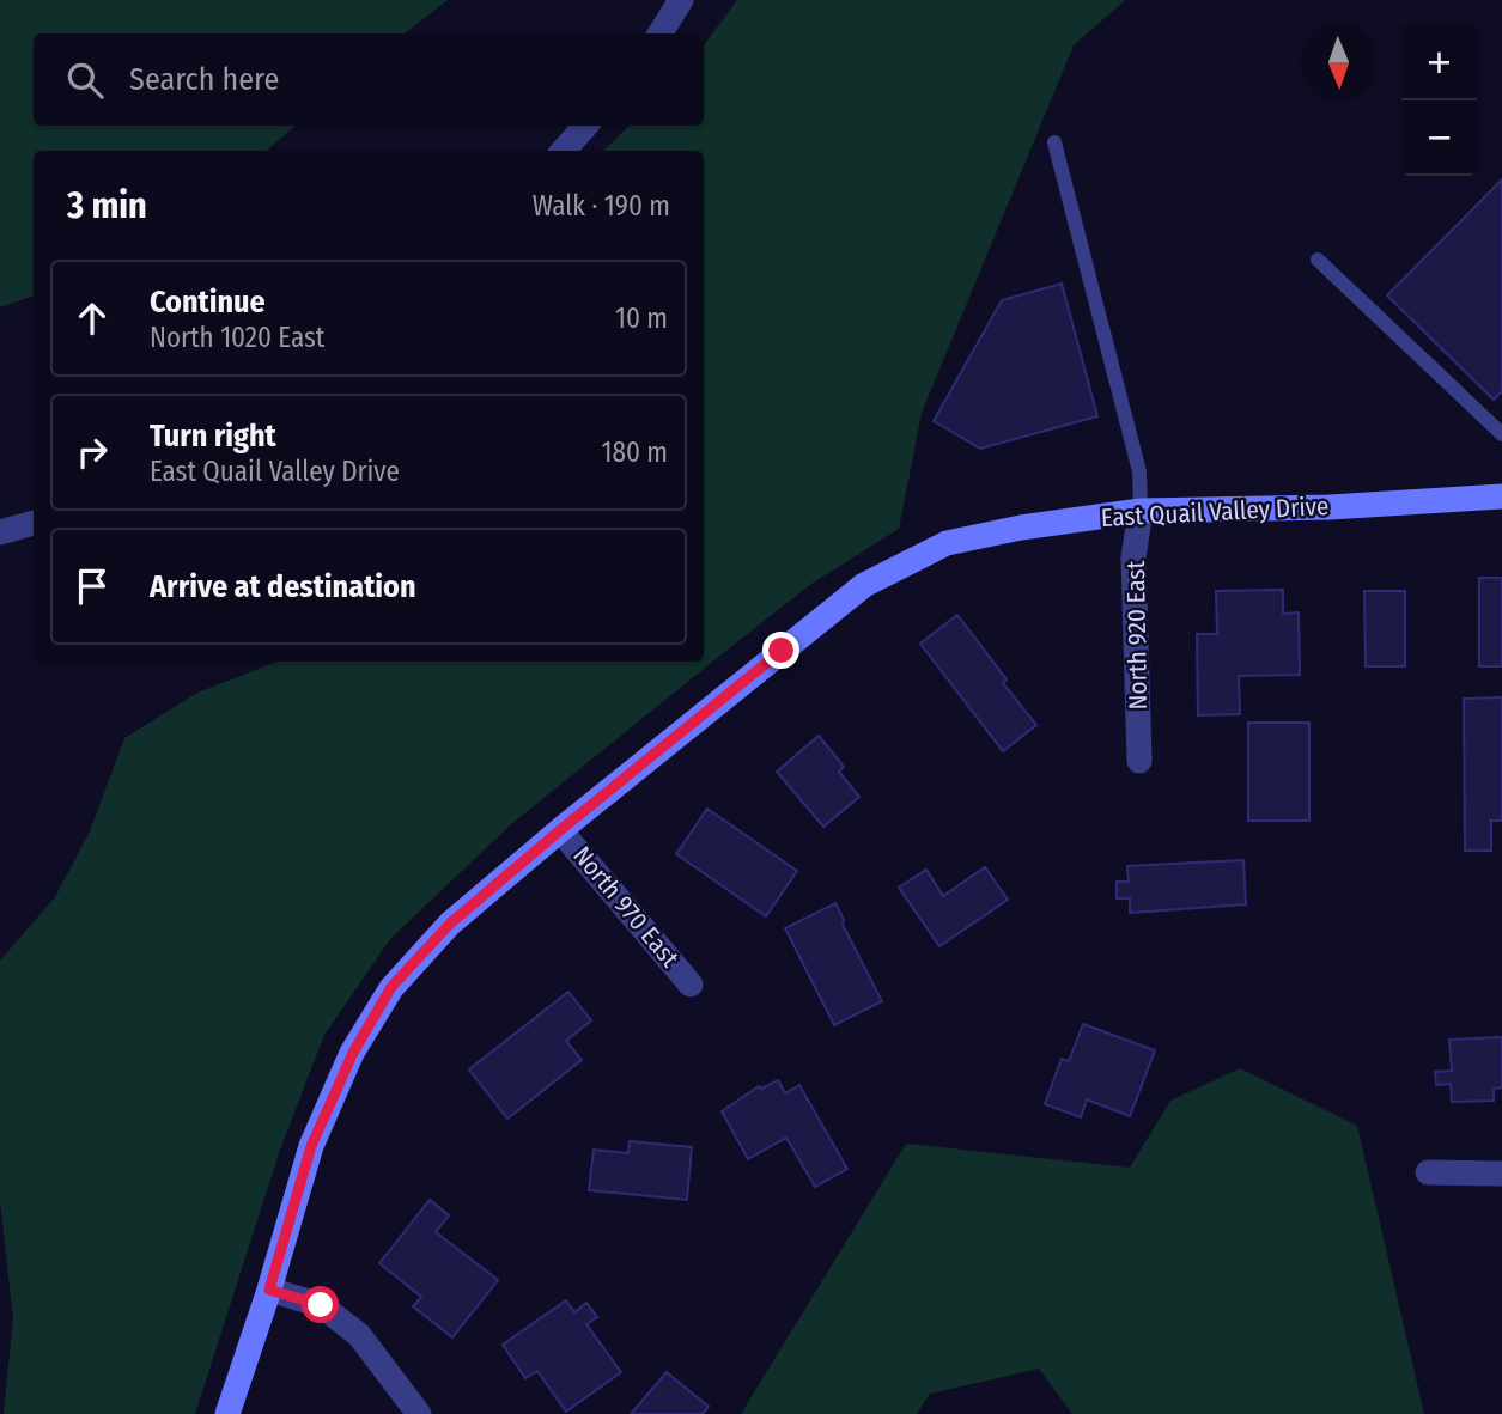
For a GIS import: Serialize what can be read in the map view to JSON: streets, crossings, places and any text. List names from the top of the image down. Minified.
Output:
{"streets":{"street":["East Quail Valley Drive","North 920 East","North 970 East"]},"crossings":[["East Quail Valley Drive","North 920 East"],["East Quail Valley Drive","North 970 East"]],"north":"bottom","page":{"map_buttons":["+","−"],"search":"Search here","heading":["3 min","Walk · 190 m"],"list":[["Continue","North 1020 East","10 m"],["Turn right","East Quail Valley Drive","180 m"],"Arrive at destination"]}}
